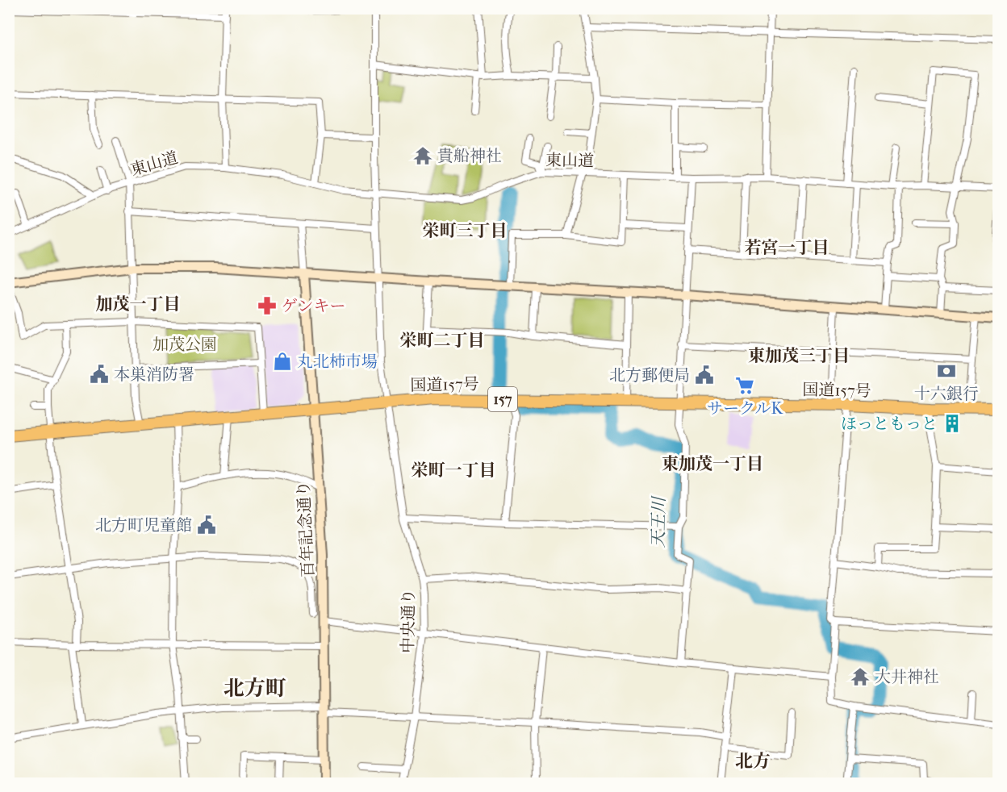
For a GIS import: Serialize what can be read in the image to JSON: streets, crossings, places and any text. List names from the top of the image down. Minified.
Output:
{"streets":{"highway":["国道157号","157"],"street":["東山道","百年記念通り","中央通り"]},"crossings":[["東山道","中央通り"],["国道157号","百年記念通り"],["国道157号","中央通り"]],"districts":["栄町三丁目","若宮一丁目","加茂一丁目","栄町二丁目","東加茂三丁目","東加茂一丁目","栄町一丁目","北方町","北方"],"water":["天王川"],"parks":["加茂公園"],"places":{"temple":["貴船神社","大井神社"],"pharmacy":["ゲンキー"],"shop":["丸北柿市場"],"bank":["十六銀行"],"public building":["本巣消防署","北方郵便局","北方町児童館"],"supermarket":["サークルK"],"building":["ほっともっと"]}}
